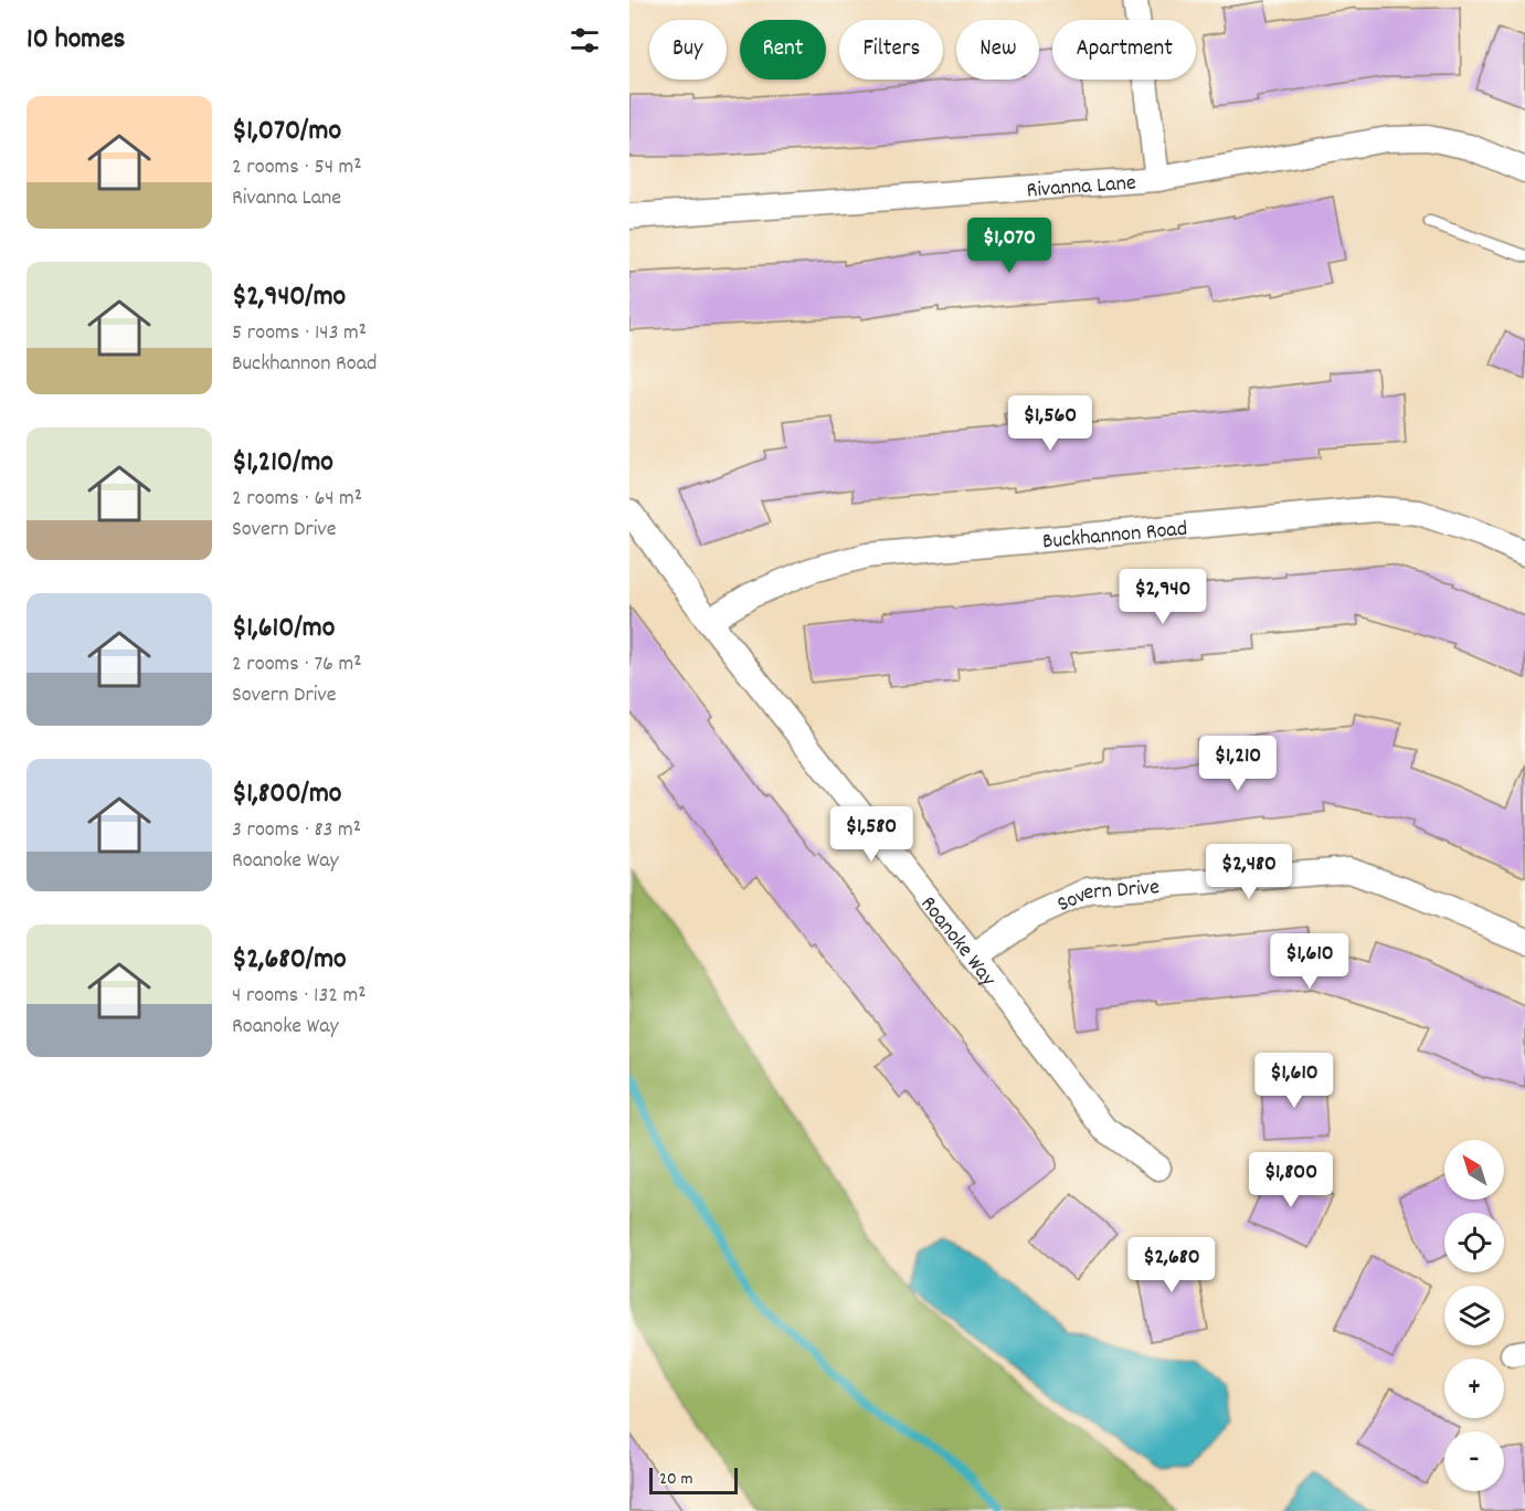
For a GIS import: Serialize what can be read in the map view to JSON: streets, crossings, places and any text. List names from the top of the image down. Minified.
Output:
{"streets":{"street":["Rivanna Lane","Buckhannon Road","Sovern Drive","Roanoke Way"]},"crossings":[["Buckhannon Road","Roanoke Way"],["Sovern Drive","Roanoke Way"]],"scale_bar":"20 m","north":"top left","page":{"heading":"10 homes","chip":["Buy","Rent","Filters","New","Apartment"],"list":[{"name":"$1,070/mo","note":"2 rooms · 54 m² · Rivanna Lane"},{"name":"$2,940/mo","note":"5 rooms · 143 m² · Buckhannon Road"},{"name":"$1,210/mo","note":"2 rooms · 64 m² · Sovern Drive"},{"name":"$1,610/mo","note":"2 rooms · 76 m² · Sovern Drive"},{"name":"$1,800/mo","note":"3 rooms · 83 m² · Roanoke Way"},{"name":"$2,680/mo","note":"4 rooms · 132 m² · Roanoke Way"}],"price":["$1,070","$1,560","$2,940","$1,210","$1,580","$2,480","$1,610","$1,610","$1,800","$2,680"],"map_buttons":["+","−"],"scale":"20 m"}}
